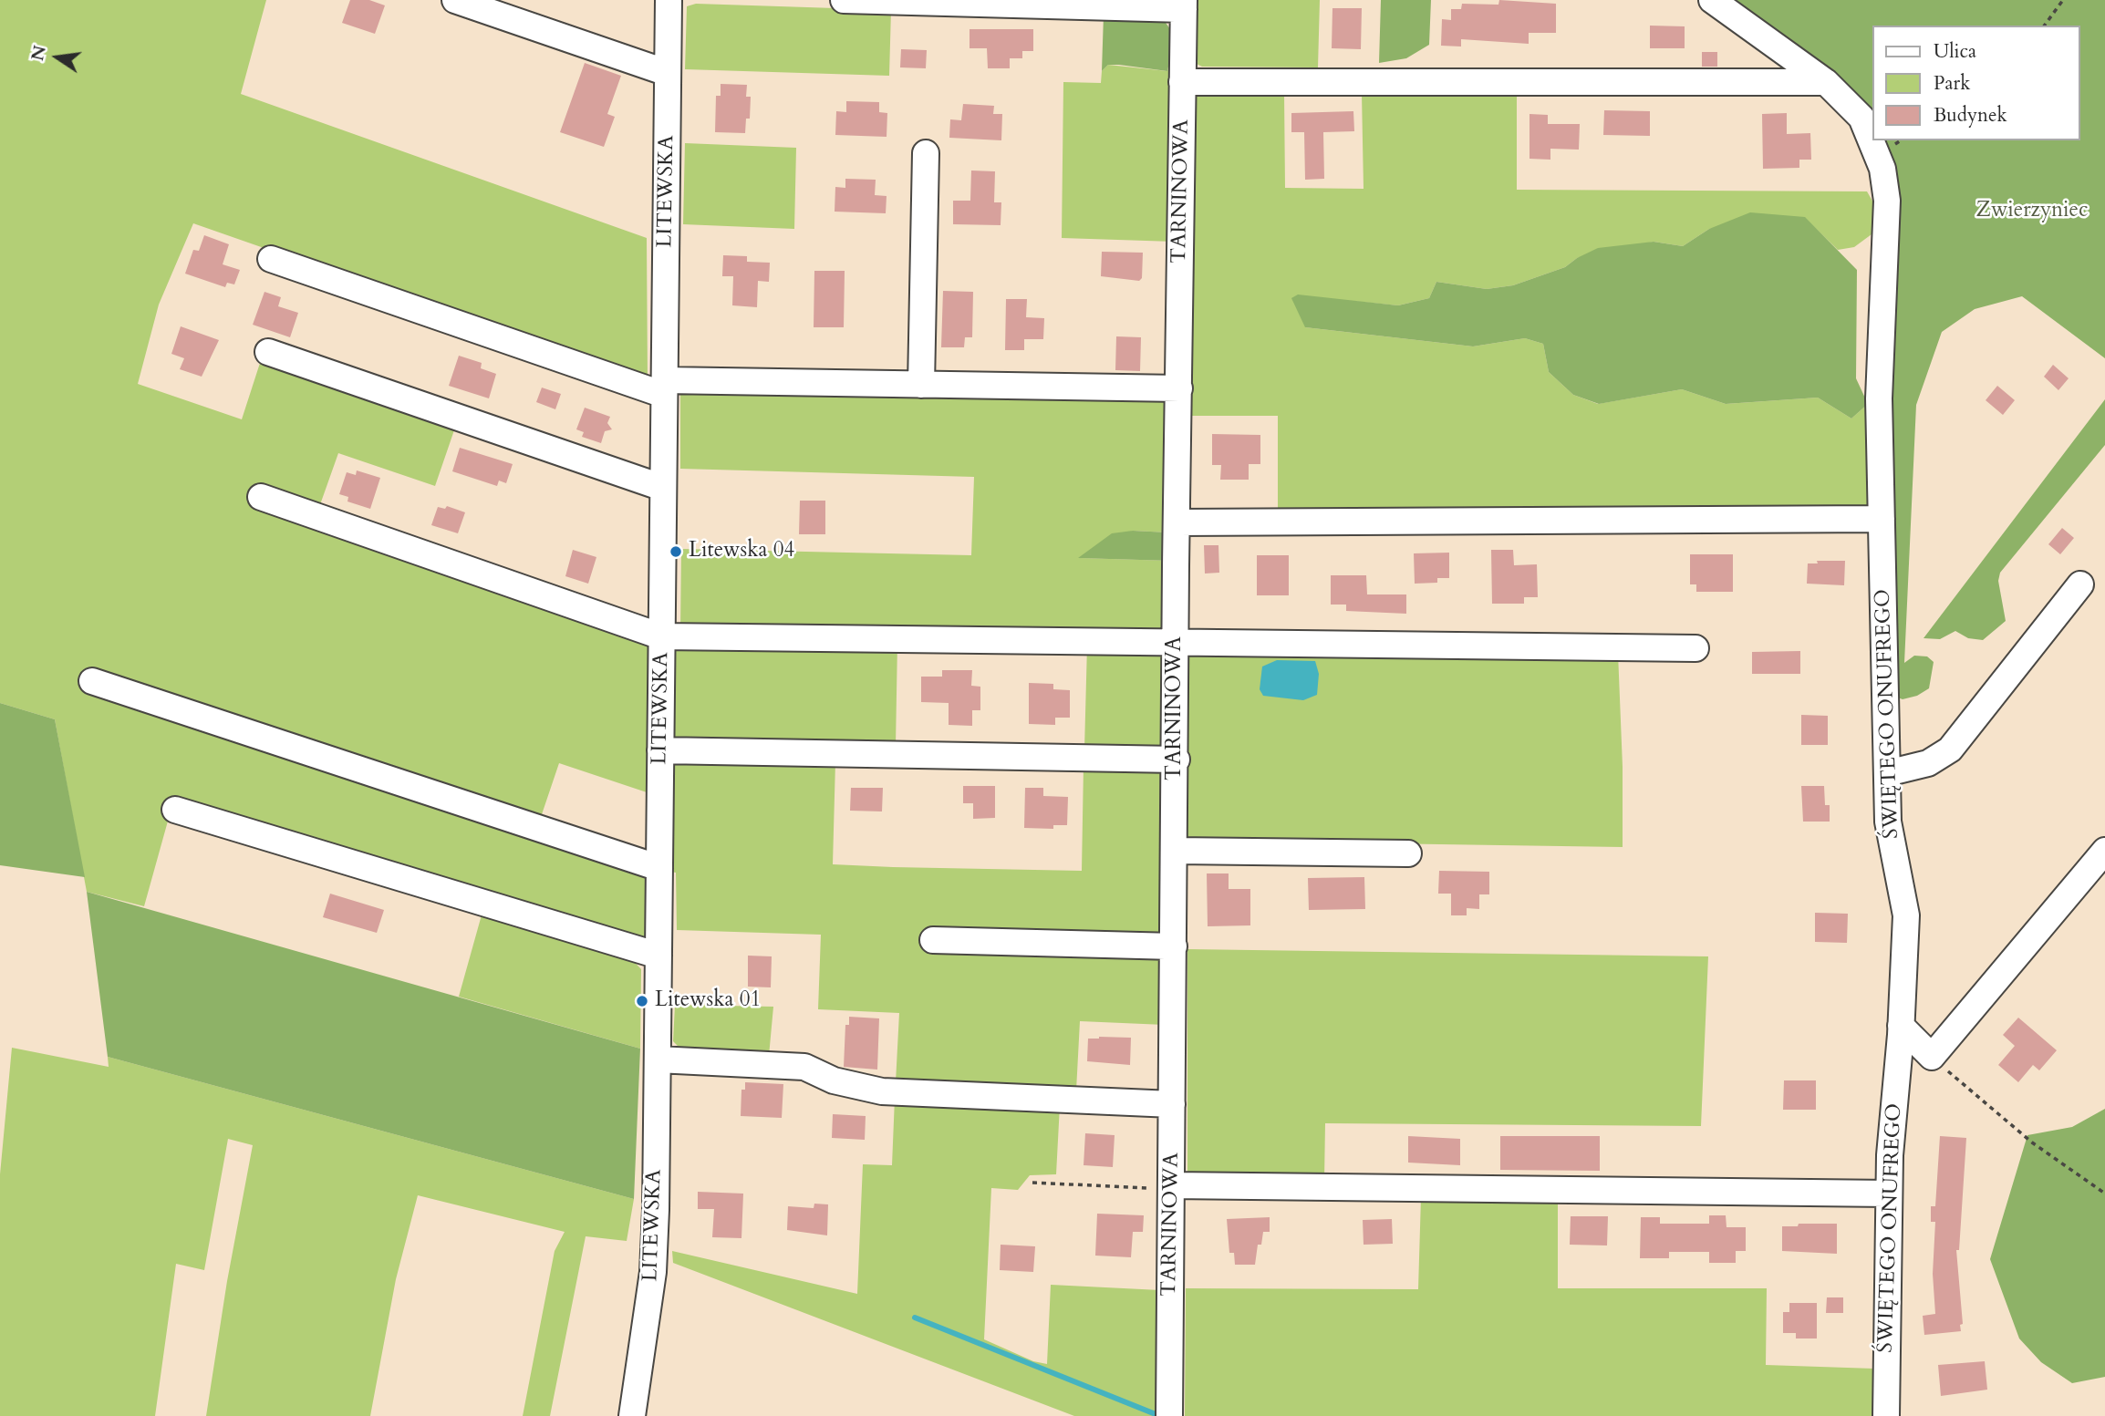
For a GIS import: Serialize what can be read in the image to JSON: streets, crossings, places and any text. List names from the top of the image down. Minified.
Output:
{"streets":{"street":["LITEWSKA","TARNINOWA","ŚWIĘTEGO ONUFREGO"]},"parks":["Zwierzyniec"],"places":["Litewska 04","Litewska 01"],"legend":["Ulica","Park","Budynek"],"north":"left"}
